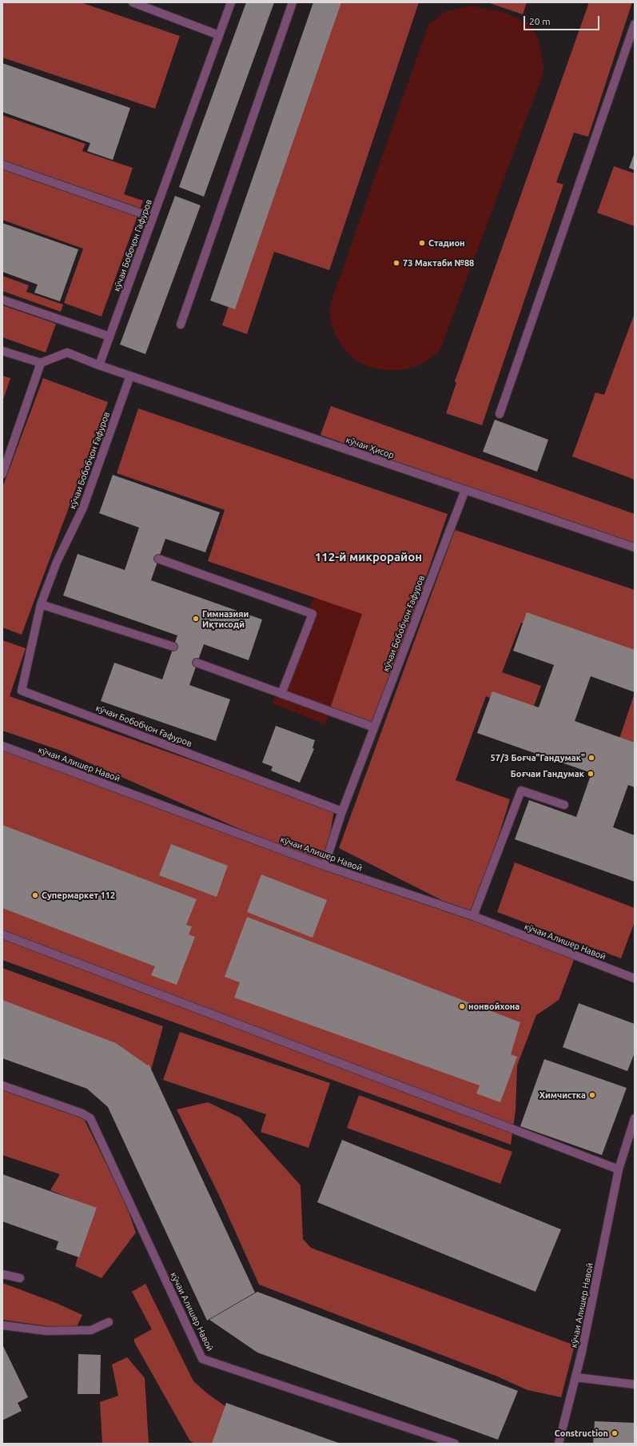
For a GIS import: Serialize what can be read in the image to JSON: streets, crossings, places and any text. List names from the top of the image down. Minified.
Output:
{"streets":{"street":["кӯчаи Бобоҷон Гафуров","кӯчаи Ҳисор","кӯчаи Бобобҷон Ғафуров","кӯчаи Алишер Навоӣ"]},"crossings":[["кӯчаи Бобоҷон Гафуров","кӯчаи Ҳисор"],["кӯчаи Ҳисор","кӯчаи Бобобҷон Ғафуров"],["кӯчаи Бобобҷон Ғафуров","кӯчаи Алишер Навоӣ"]],"districts":["112-й микрорайон"],"places":["Стадион","73 Мактаби №88","Гимназияи Иқтисодӣ","57/3 Боғча\"Гандумак\"","Боғчаи Гандумак","Супермаркет 112","нонвойхона","Химчистка","Construction"],"scale_bar":"20 m"}
